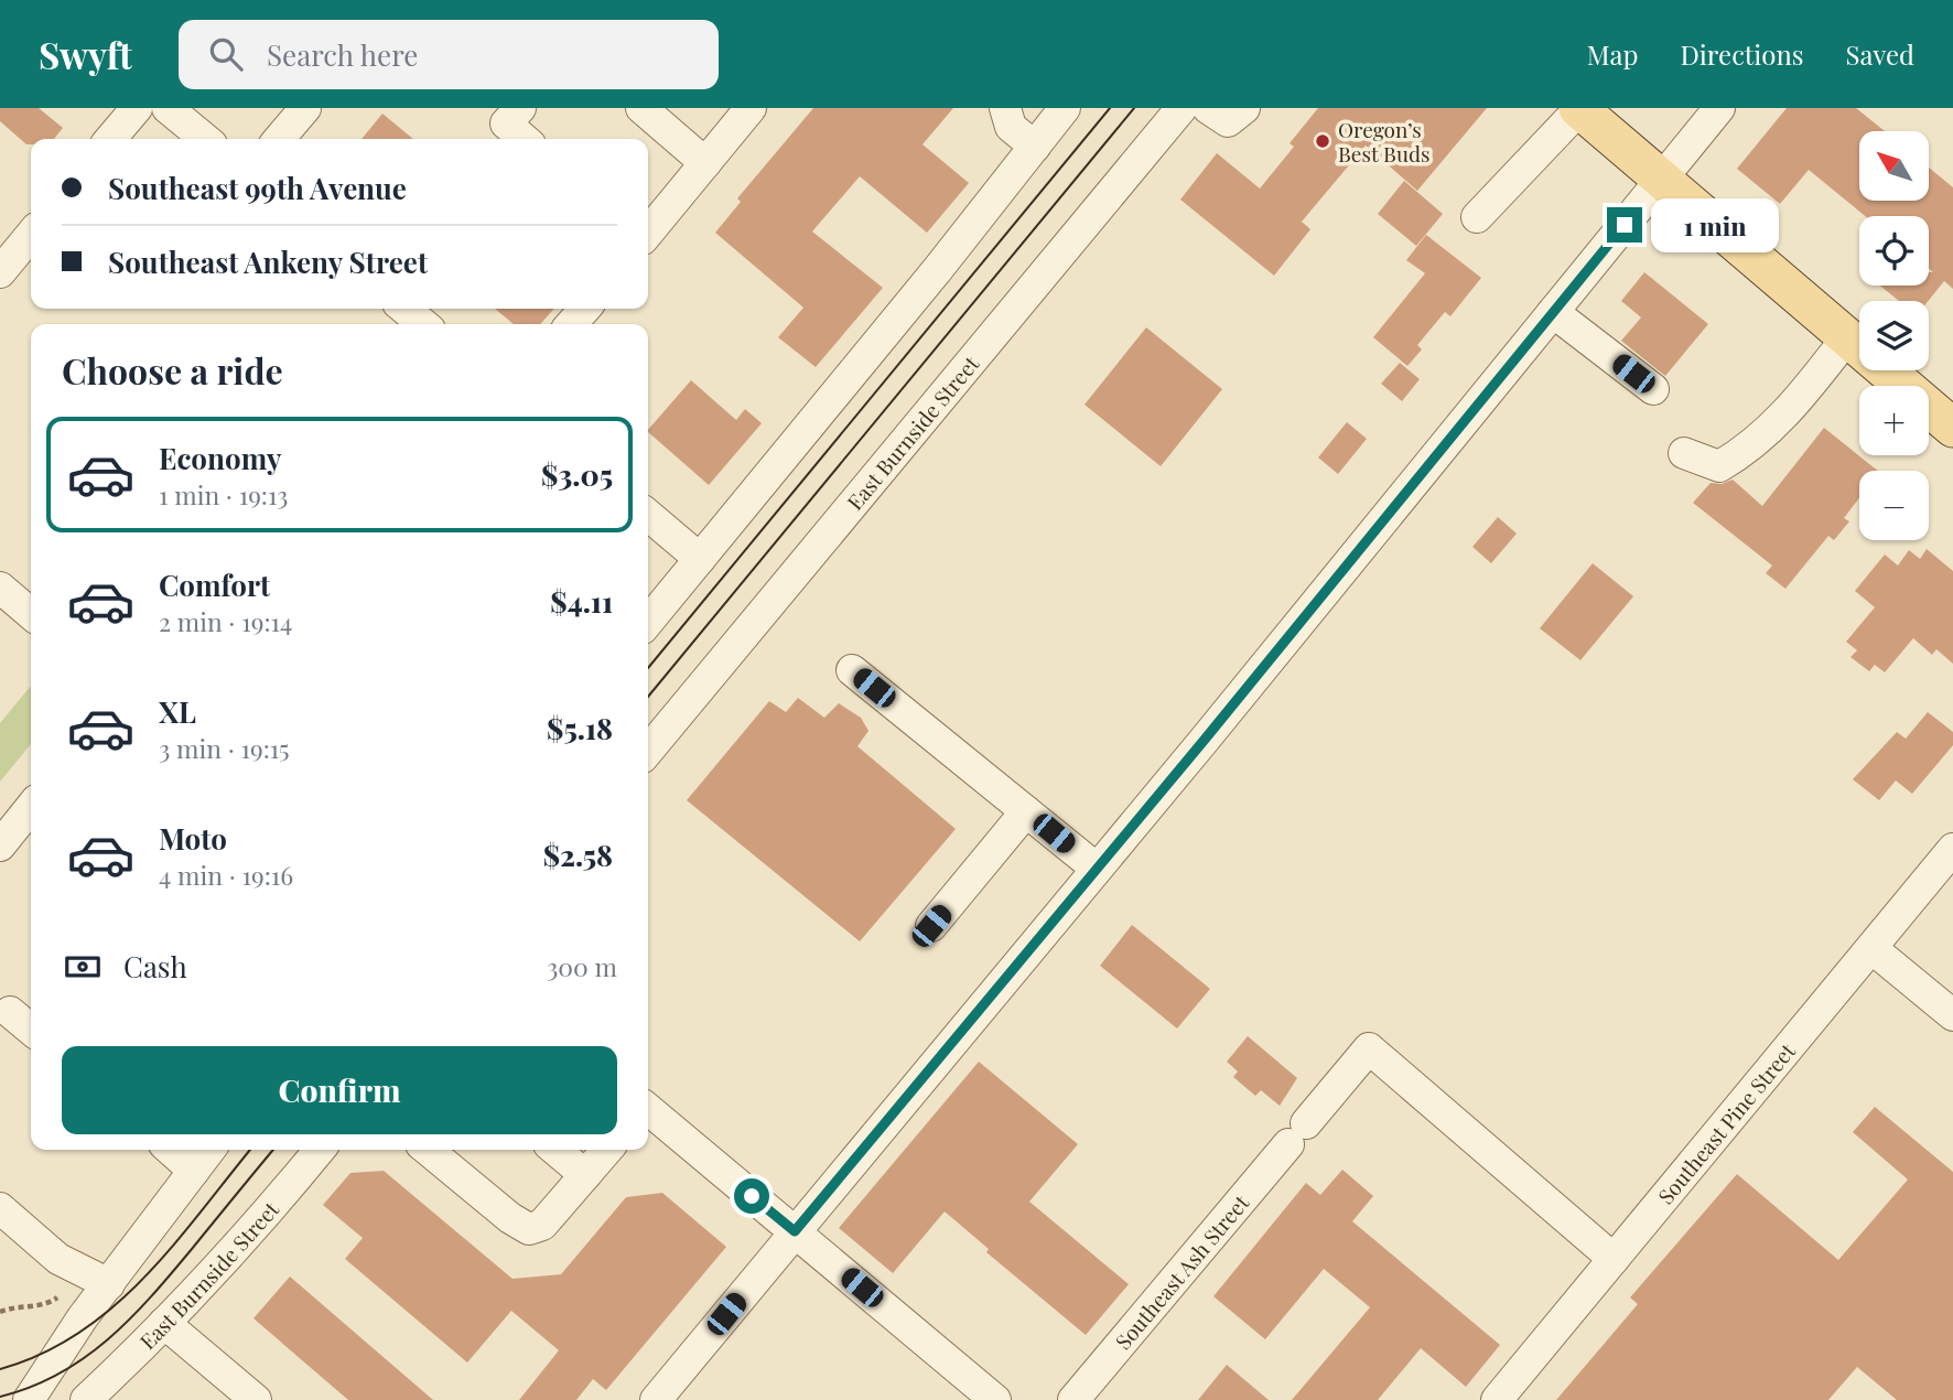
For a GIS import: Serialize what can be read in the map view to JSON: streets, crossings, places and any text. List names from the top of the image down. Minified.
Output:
{"streets":{"street":["East Burnside Street","Southeast Pine Street","Southeast Ash Street"]},"crossings":[["Southeast Pine Street","Southeast Ash Street"]],"places":["Oregon’s Best Buds"],"north":"top left","page":{"header":"Swyft","search":"Search here","nav":["Map","Directions","Saved"],"map_buttons":["+","−"],"banner":["Southeast 99th Avenue","Southeast Ankeny Street"],"bubble":"1 min","heading":"Choose a ride","list":[{"name":"Economy","note":"1 min · 19:13","value":"$3.05"},{"name":"Comfort","note":"2 min · 19:14","value":"$4.11"},{"name":"XL","note":"3 min · 19:15","value":"$5.18"},{"name":"Moto","note":"4 min · 19:16","value":"$2.58"}],"pay":["Cash","300 m"],"buttons":"Confirm"}}
